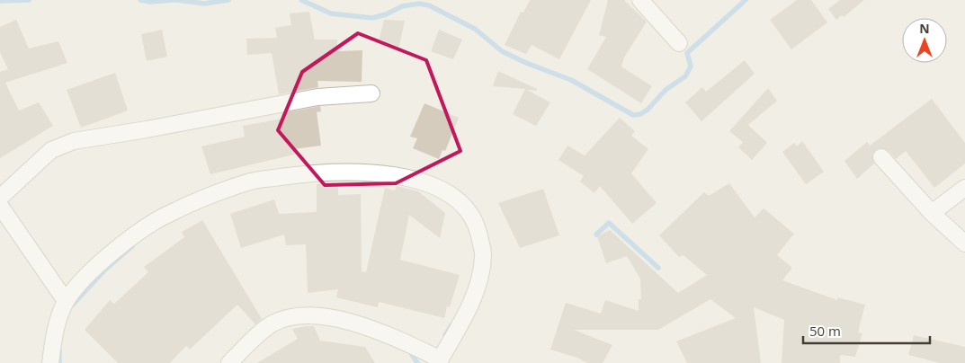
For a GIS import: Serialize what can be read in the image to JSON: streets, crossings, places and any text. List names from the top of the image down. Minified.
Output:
{"scale_bar":"50 m","north":"top"}
